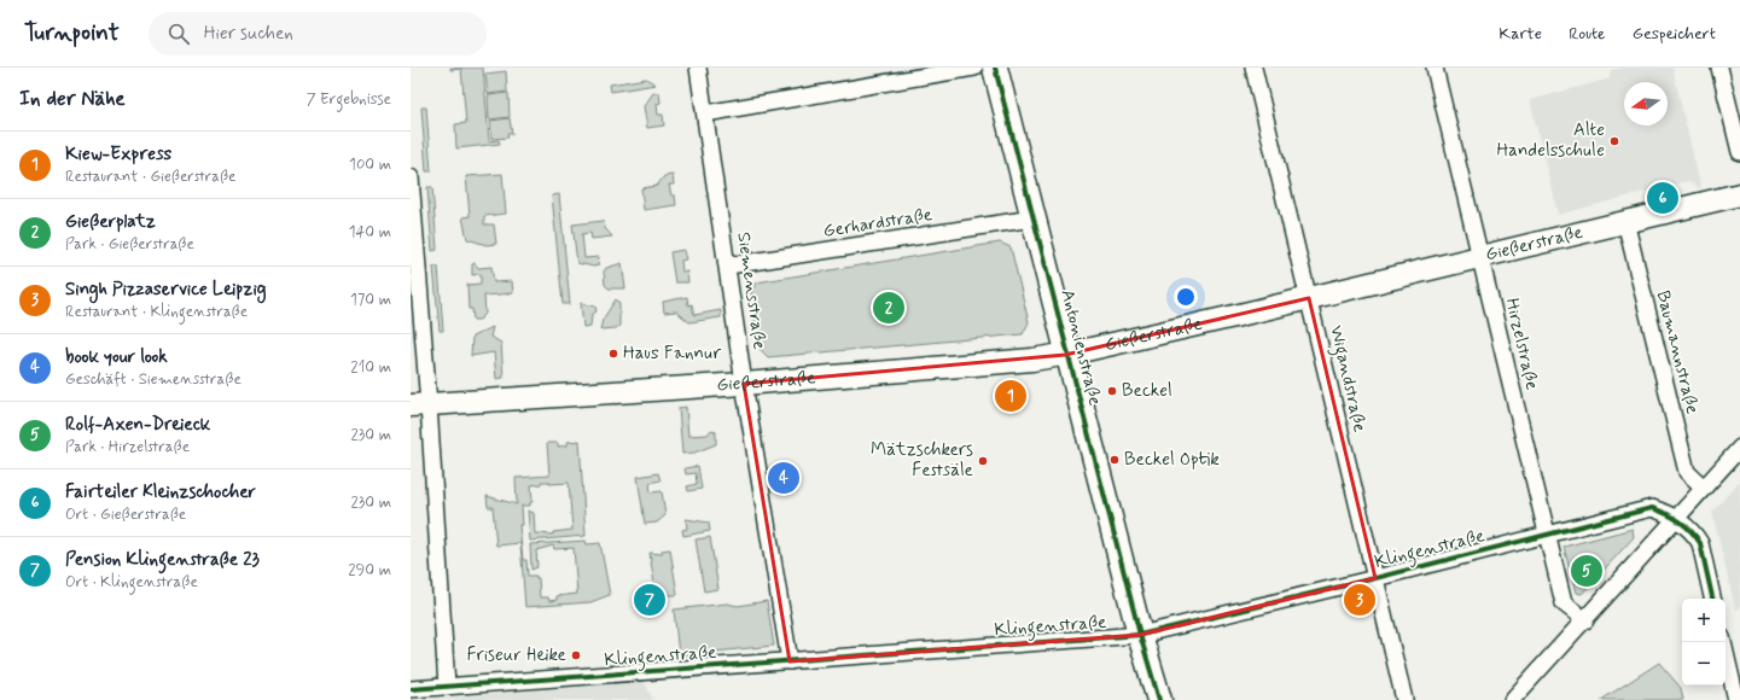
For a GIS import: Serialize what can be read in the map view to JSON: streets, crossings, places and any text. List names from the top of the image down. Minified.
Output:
{"streets":{"main road":["Antonienstraße"],"street":["Gerhardstraße","Gießerstraße","Siemensstraße","Hirzelstraße","Baumannstraße","Wigandstraße","Klingenstraße"]},"crossings":[["Gerhardstraße","Siemensstraße"],["Gerhardstraße","Antonienstraße"],["Gießerstraße","Siemensstraße"],["Gießerstraße","Hirzelstraße"],["Gießerstraße","Antonienstraße"],["Gießerstraße","Baumannstraße"],["Gießerstraße","Wigandstraße"],["Siemensstraße","Klingenstraße"],["Hirzelstraße","Klingenstraße"],["Antonienstraße","Klingenstraße"],["Wigandstraße","Klingenstraße"]],"places":["Alte Handelsschule","Haus Fannur","Beckel","Beckel Optik","Mätzschkers Festsäle","Friseur Heike"],"north":"left","page":{"header":"Turnpoint","search":"Hier suchen","nav":["Karte","Route","Gespeichert"],"heading":["In der Nähe","7 Ergebnisse"],"list":[{"mark":"1","name":"Kiew-Express","note":"Restaurant · Gießerstraße","value":"100 m"},{"mark":"2","name":"Gießerplatz","note":"Park · Gießerstraße","value":"140 m"},{"mark":"3","name":"Singh Pizzaservice Leipzig","note":"Restaurant · Klingenstraße","value":"170 m"},{"mark":"4","name":"book your look","note":"Geschäft · Siemensstraße","value":"210 m"},{"mark":"5","name":"Rolf-Axen-Dreieck","note":"Park · Hirzelstraße","value":"230 m"},{"mark":"6","name":"Fairteiler Kleinzschocher","note":"Ort · Gießerstraße","value":"230 m"},{"mark":"7","name":"Pension Klingenstraße 23","note":"Ort · Klingenstraße","value":"290 m"}],"pins":["6","2","1","4","5","3","7"],"map_buttons":["+","−"]}}
